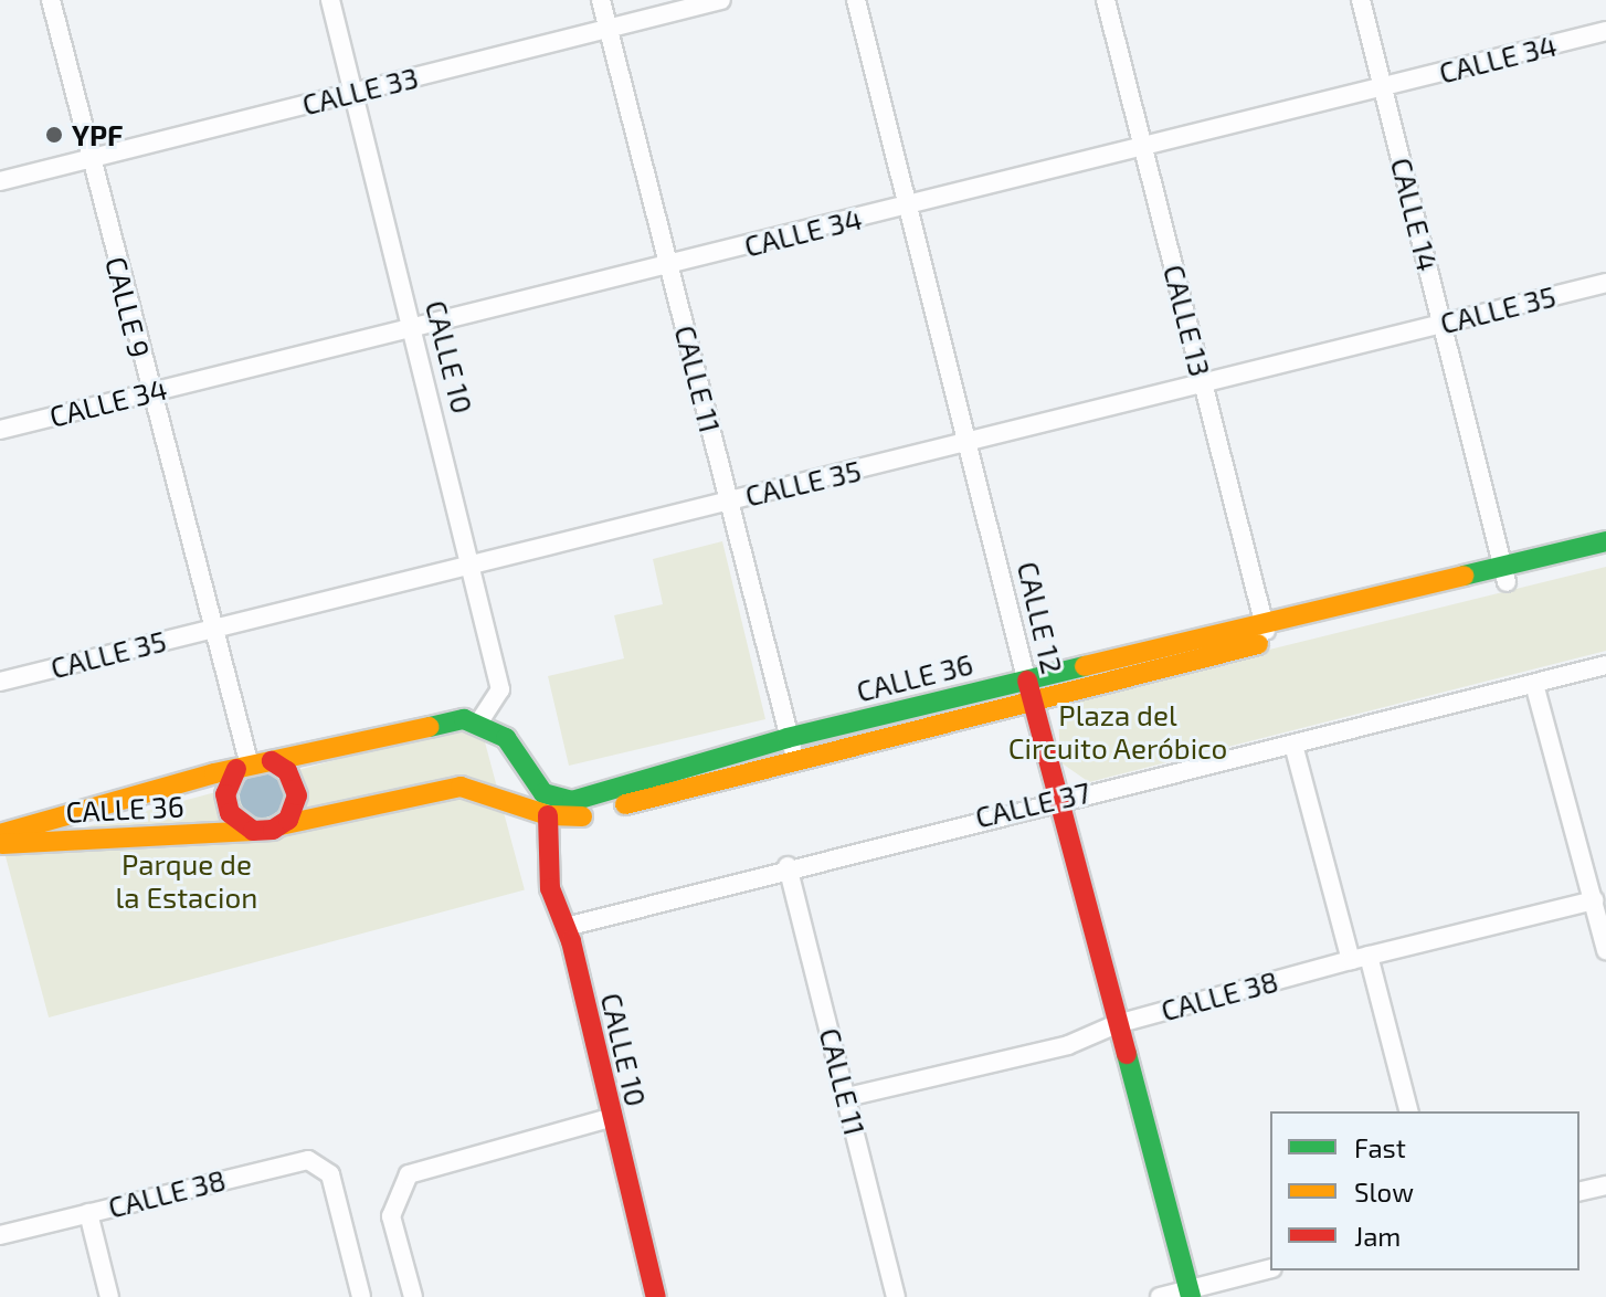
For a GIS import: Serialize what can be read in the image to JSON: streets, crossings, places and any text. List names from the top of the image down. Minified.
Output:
{"streets":{"street":["CALLE 34","CALLE 33","CALLE 14","CALLE 9","CALLE 35","CALLE 13","CALLE 10","CALLE 11","CALLE 12","CALLE 36","CALLE 37","CALLE 38"]},"crossings":[["CALLE 34","CALLE 14"],["CALLE 34","CALLE 9"],["CALLE 34","CALLE 13"],["CALLE 34","CALLE 10"],["CALLE 34","CALLE 11"],["CALLE 34","CALLE 12"],["CALLE 33","CALLE 9"],["CALLE 33","CALLE 10"],["CALLE 33","CALLE 11"],["CALLE 14","CALLE 35"],["CALLE 14","CALLE 36"],["CALLE 9","CALLE 35"],["CALLE 9","CALLE 36"],["CALLE 35","CALLE 13"],["CALLE 35","CALLE 10"],["CALLE 35","CALLE 11"],["CALLE 35","CALLE 12"],["CALLE 13","CALLE 36"],["CALLE 10","CALLE 36"],["CALLE 10","CALLE 37"],["CALLE 11","CALLE 36"],["CALLE 11","CALLE 37"],["CALLE 11","CALLE 38"],["CALLE 12","CALLE 36"],["CALLE 12","CALLE 37"],["CALLE 12","CALLE 38"]],"parks":["Plaza del Circuito Aeróbico","Parque de la Estacion"],"places":["YPF"],"legend":["Fast","Slow","Jam"]}
